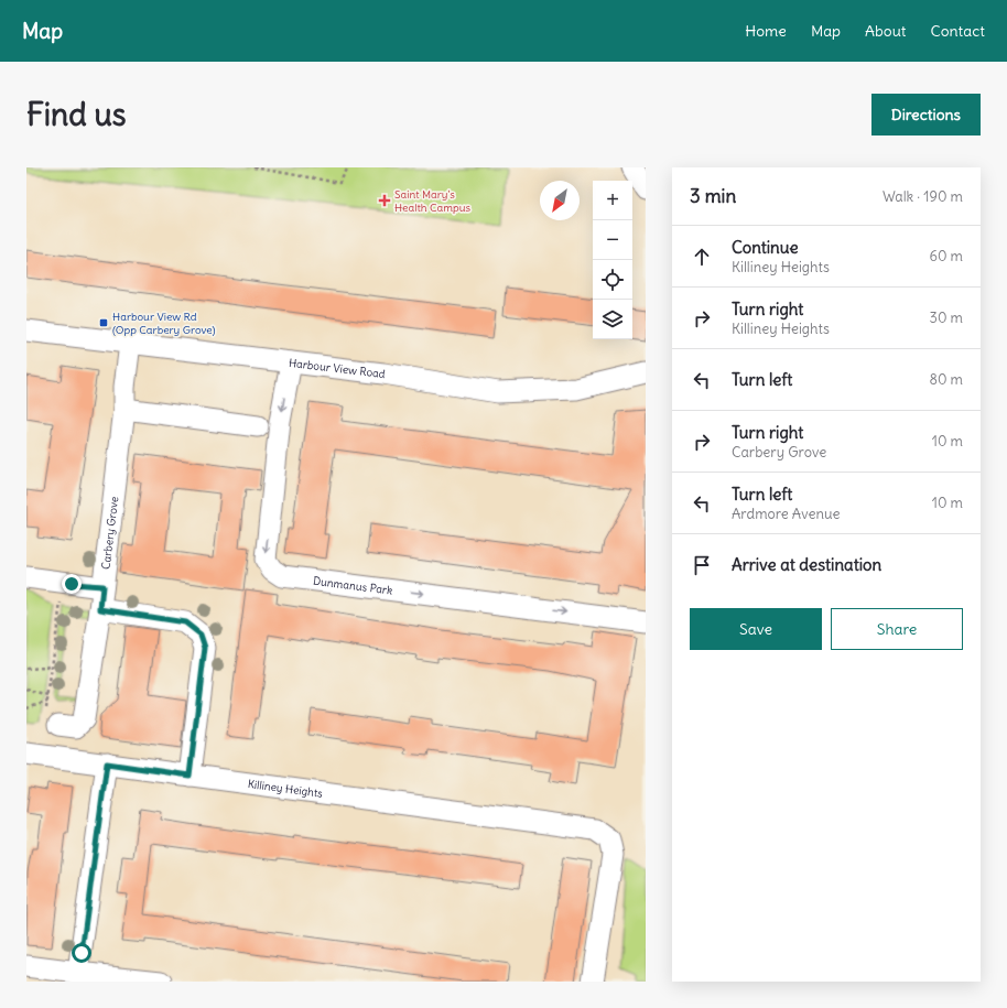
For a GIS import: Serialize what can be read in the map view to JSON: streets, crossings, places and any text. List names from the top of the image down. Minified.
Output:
{"streets":{"street":["Harbour View Road","Carbery Grove","Dunmanus Park","Killiney Heights"]},"crossings":[["Harbour View Road","Carbery Grove"],["Harbour View Road","Dunmanus Park"]],"places":{"health":["Saint Mary's Health Campus"],"transit":["Harbour View Rd (Opp Carbery Grove)"]},"north":"bottom left","page":{"header":"Map","nav":["Home","Map","About","Contact"],"buttons":["Directions",["Save","Share"]],"title":"Find us","heading":["3 min","Walk · 190 m"],"map_buttons":["+","−"],"list":[["Continue","Killiney Heights","60 m"],["Turn right","Killiney Heights","30 m"],["Turn left","80 m"],["Turn right","Carbery Grove","10 m"],["Turn left","Ardmore Avenue","10 m"],"Arrive at destination"]}}
